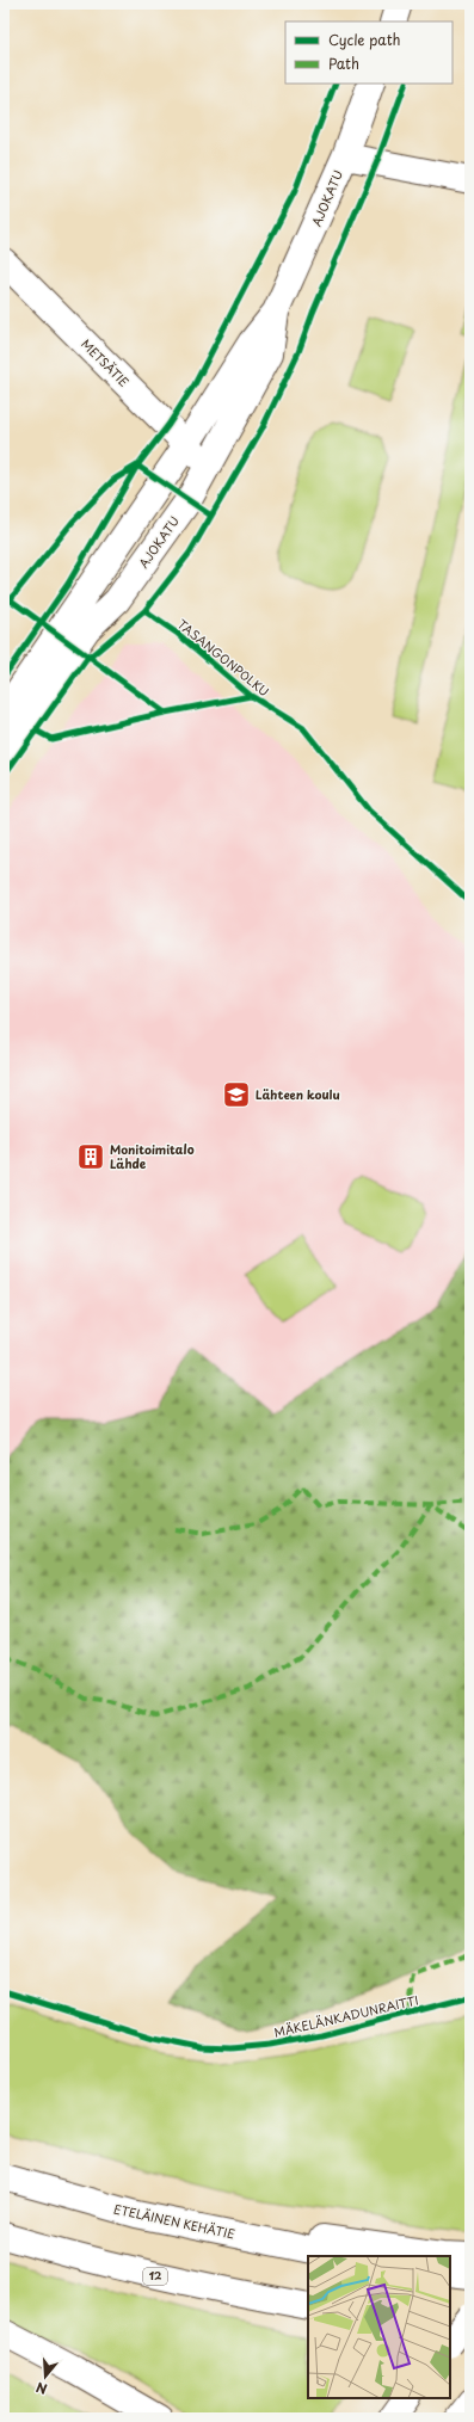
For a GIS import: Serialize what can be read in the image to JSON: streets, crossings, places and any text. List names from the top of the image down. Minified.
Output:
{"streets":{"main road":["AJOKATU","METSÄTIE","ETELÄINEN KEHÄTIE","12"],"cycle path":["TASANGONPOLKU","MÄKELÄNKADUNRAITTI"]},"crossings":[["AJOKATU","METSÄTIE"]],"places":{"school or university":["Lähteen koulu"],"building":["Monitoimitalo Lähde"]},"legend":["Cycle path","Path"],"north":"bottom"}
